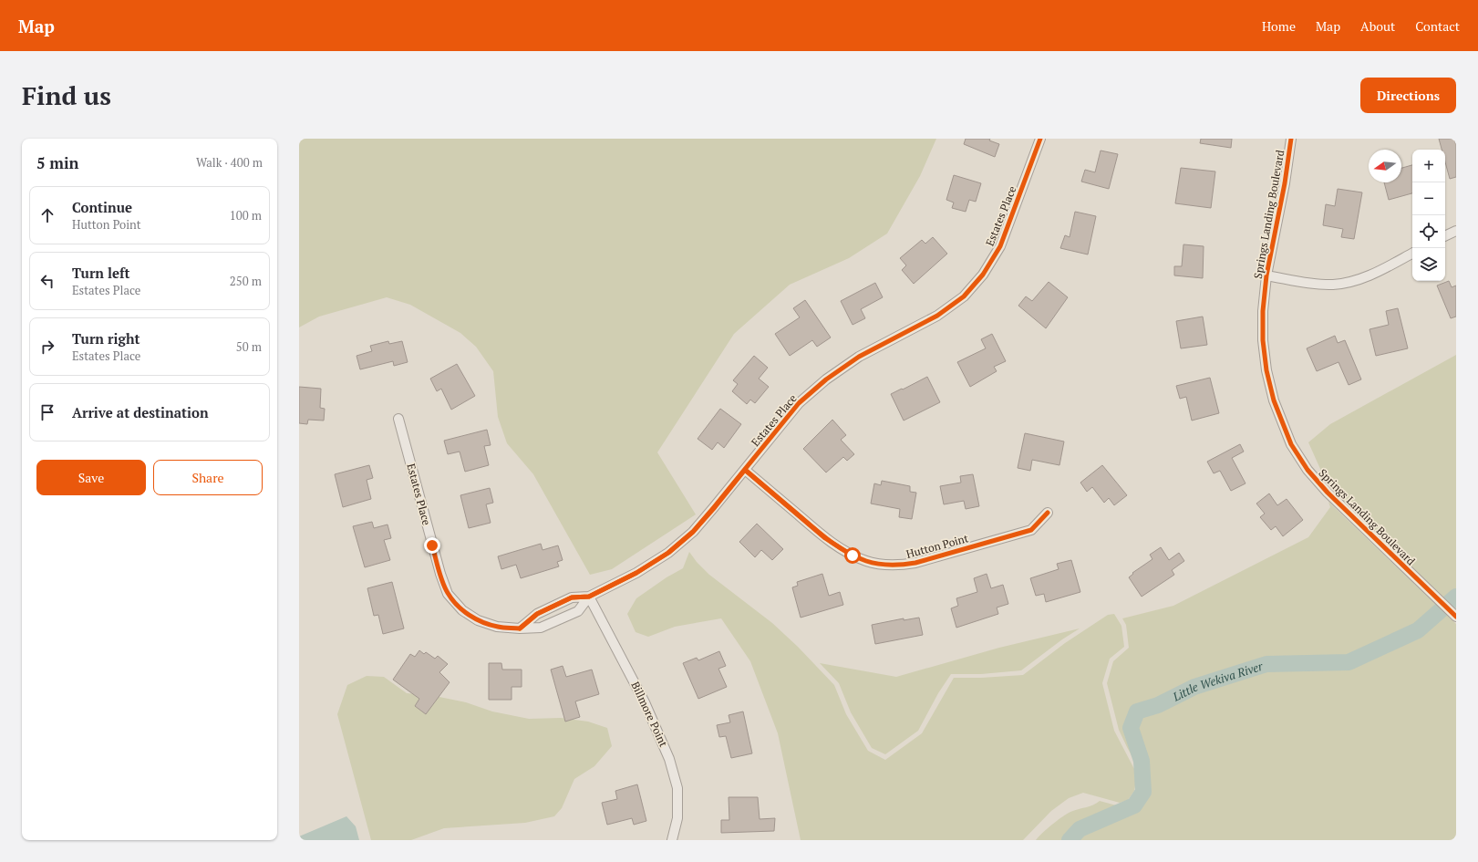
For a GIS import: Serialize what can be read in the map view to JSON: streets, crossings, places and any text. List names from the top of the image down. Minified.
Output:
{"streets":{"street":["Springs Landing Boulevard","Estates Place","Hutton Point","Billmore Point"]},"crossings":[["Estates Place","Hutton Point"],["Estates Place","Billmore Point"]],"water":["Little Wekiva River"],"north":"left","page":{"header":"Map","nav":["Home","Map","About","Contact"],"buttons":["Directions",["Save","Share"]],"title":"Find us","heading":["5 min","Walk · 400 m"],"map_buttons":["+","−"],"list":[["Continue","Hutton Point","100 m"],["Turn left","Estates Place","250 m"],["Turn right","Estates Place","50 m"],"Arrive at destination"]}}
